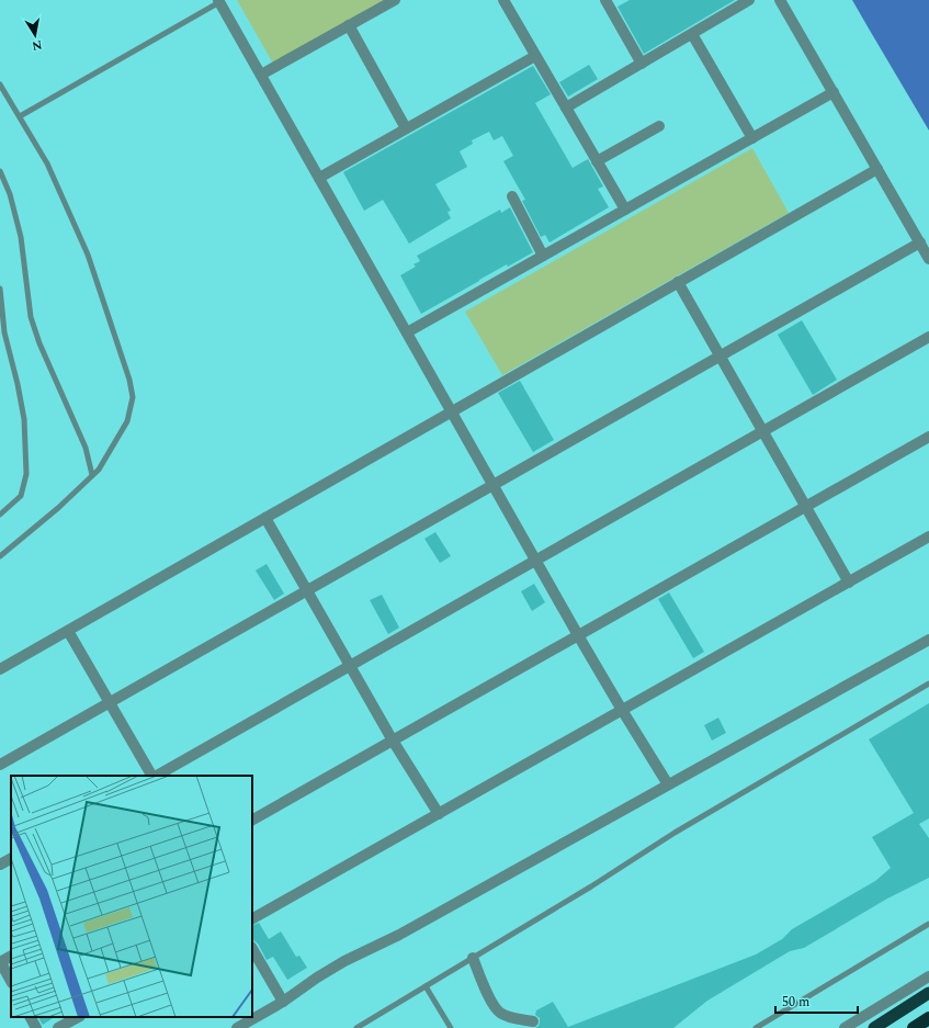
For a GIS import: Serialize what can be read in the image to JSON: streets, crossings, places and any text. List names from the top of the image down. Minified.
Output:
{"scale_bar":"50 m","north":"bottom"}
